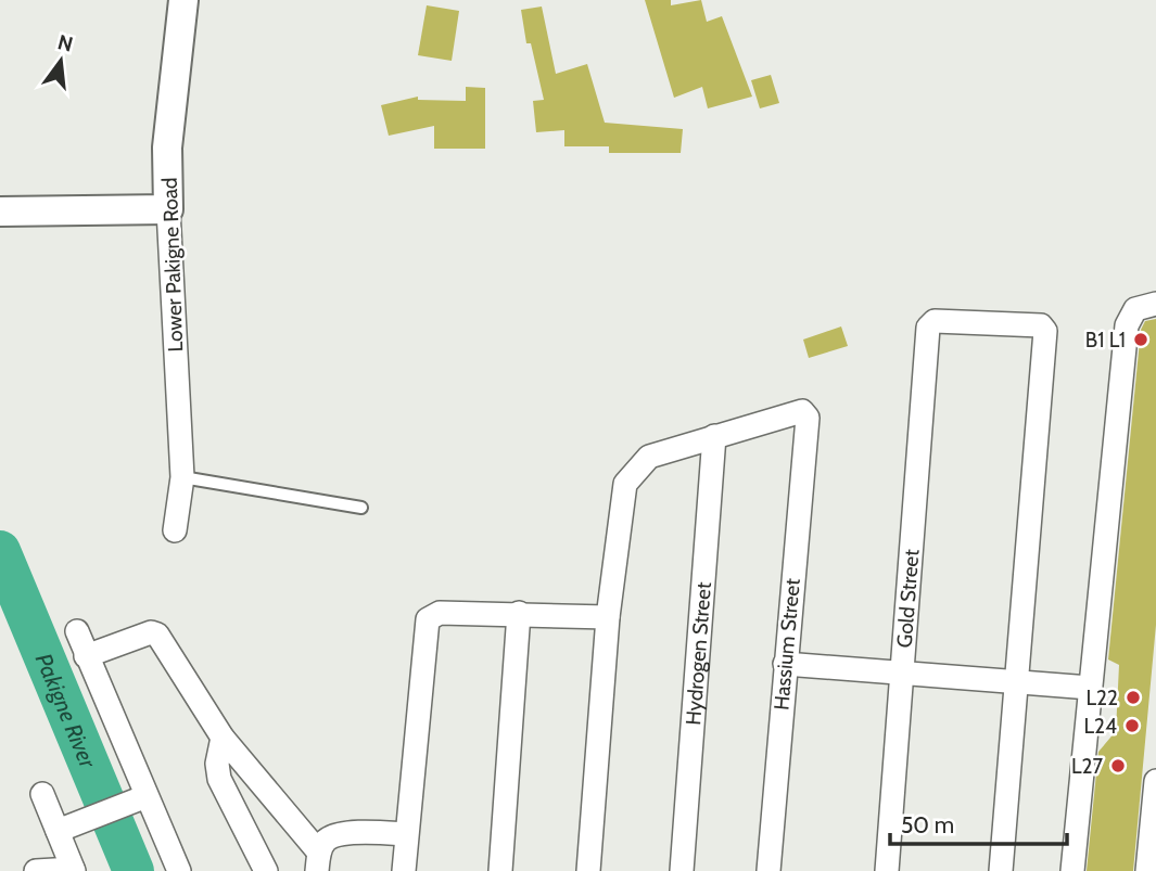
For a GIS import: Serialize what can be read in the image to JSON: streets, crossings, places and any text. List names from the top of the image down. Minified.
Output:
{"streets":{"street":["Lower Pakigne Road","Gold Street","Hassium Street","Hydrogen Street"]},"crossings":[["Hassium Street","Hydrogen Street"]],"water":["Pakigne River"],"places":["B1 L1","L22","L24","L27"],"scale_bar":"50 m","north":"top"}
